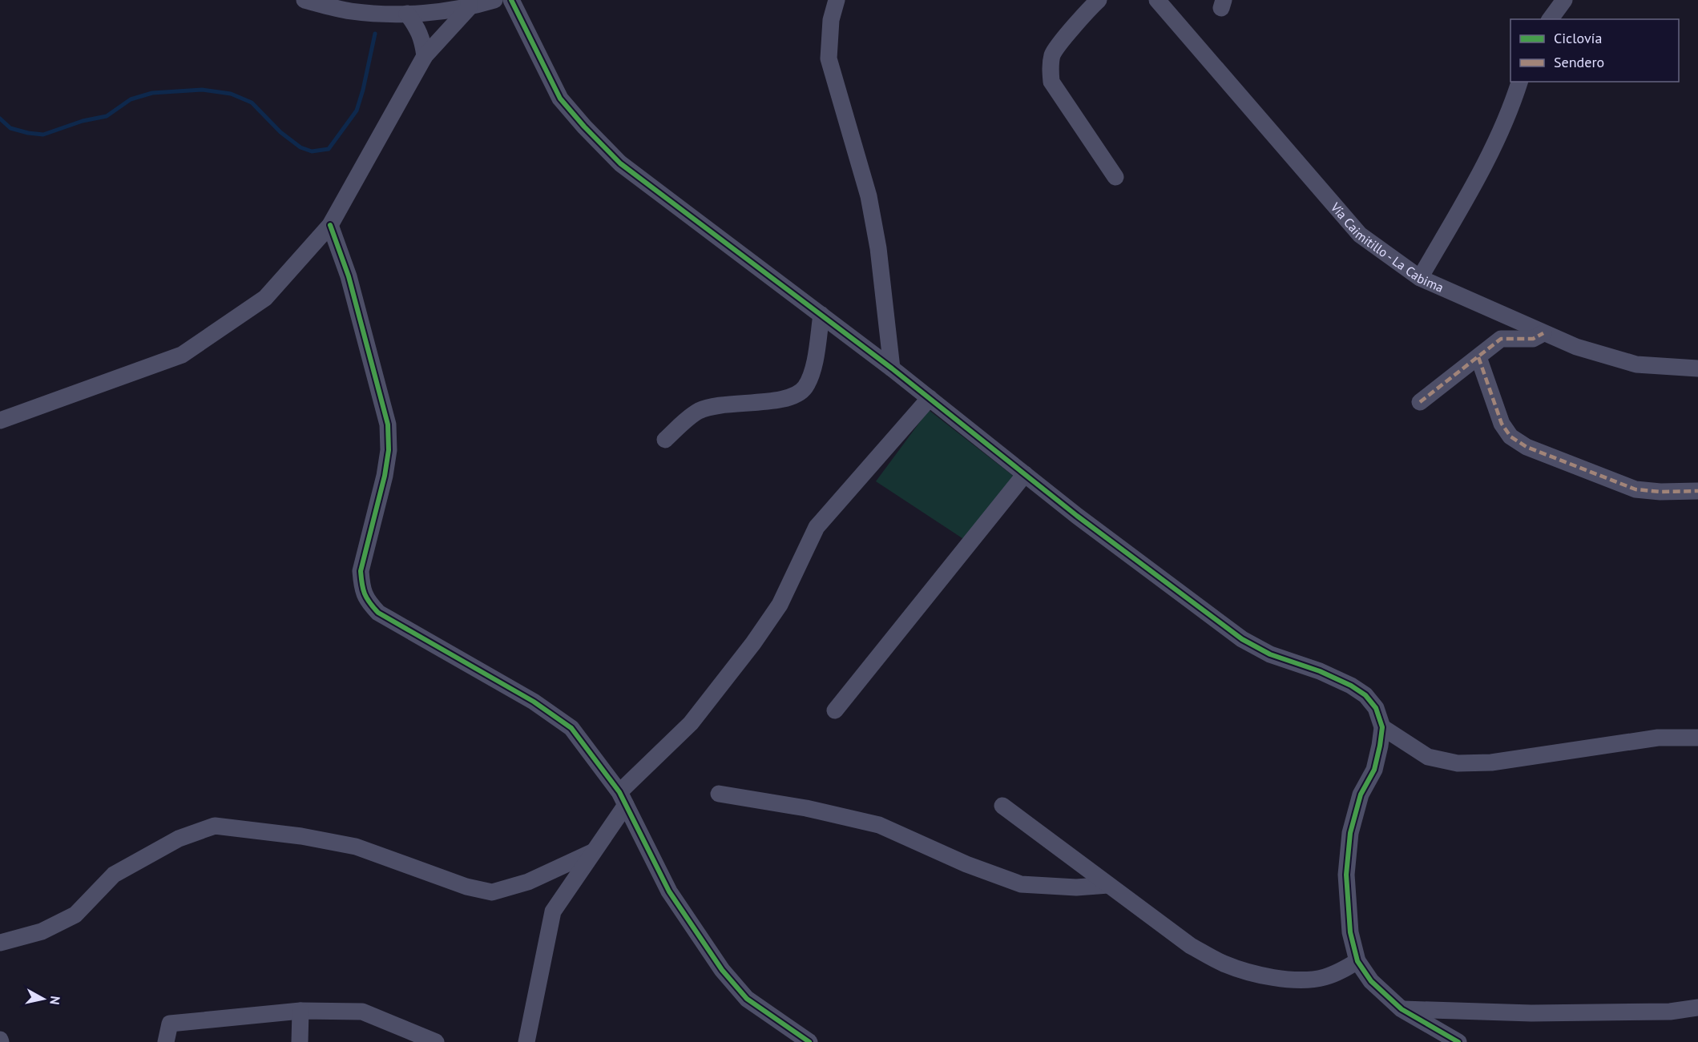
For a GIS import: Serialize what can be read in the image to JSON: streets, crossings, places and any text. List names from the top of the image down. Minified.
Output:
{"streets":{"street":["Vía Caimitillo - La Cabima"]},"legend":["Ciclovía","Sendero"],"north":"right"}
